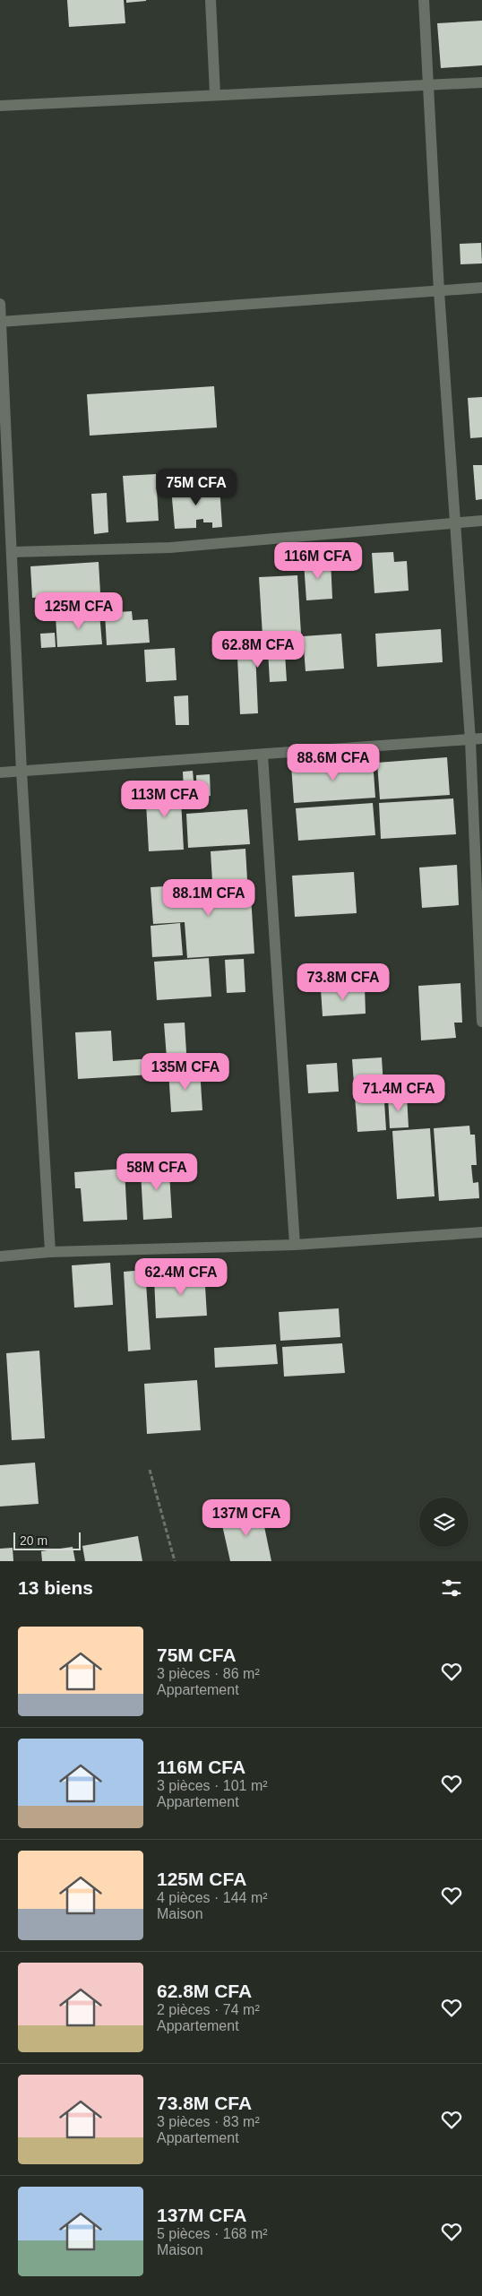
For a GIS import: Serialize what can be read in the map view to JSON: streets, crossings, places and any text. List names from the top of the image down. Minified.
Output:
{"scale_bar":"20 m","page":{"price":["75M CFA","116M CFA","125M CFA","62.8M CFA","88.6M CFA","113M CFA","88.1M CFA","73.8M CFA","135M CFA","71.4M CFA","58M CFA","62.4M CFA","137M CFA"],"scale":"20 m","heading":"13 biens","list":[{"name":"75M CFA","note":"3 pièces · 86 m² · Appartement"},{"name":"116M CFA","note":"3 pièces · 101 m² · Appartement"},{"name":"125M CFA","note":"4 pièces · 144 m² · Maison"},{"name":"62.8M CFA","note":"2 pièces · 74 m² · Appartement"},{"name":"73.8M CFA","note":"3 pièces · 83 m² · Appartement"},{"name":"137M CFA","note":"5 pièces · 168 m² · Maison"}]}}
